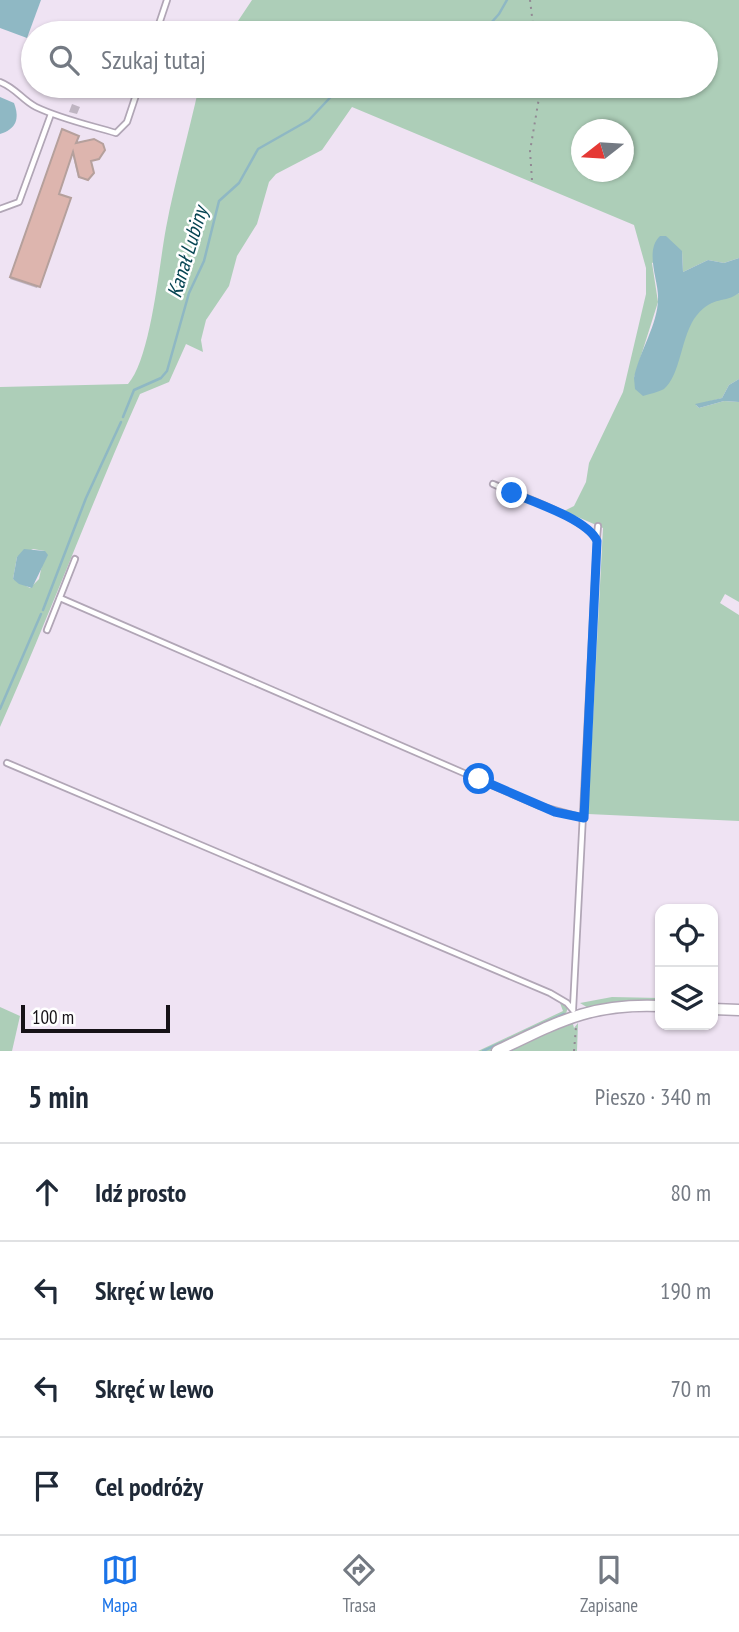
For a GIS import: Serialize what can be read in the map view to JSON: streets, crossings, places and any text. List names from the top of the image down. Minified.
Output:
{"water":["Kanał Lubiny"],"scale_bar":"100 m","north":"left","page":{"search":"Szukaj tutaj","scale":"100 m","heading":["5 min","Pieszo · 340 m"],"list":[["Idź prosto","80 m"],["Skręć w lewo","190 m"],["Skręć w lewo","70 m"],"Cel podróży"],"nav":["Mapa","Trasa","Zapisane"]}}
